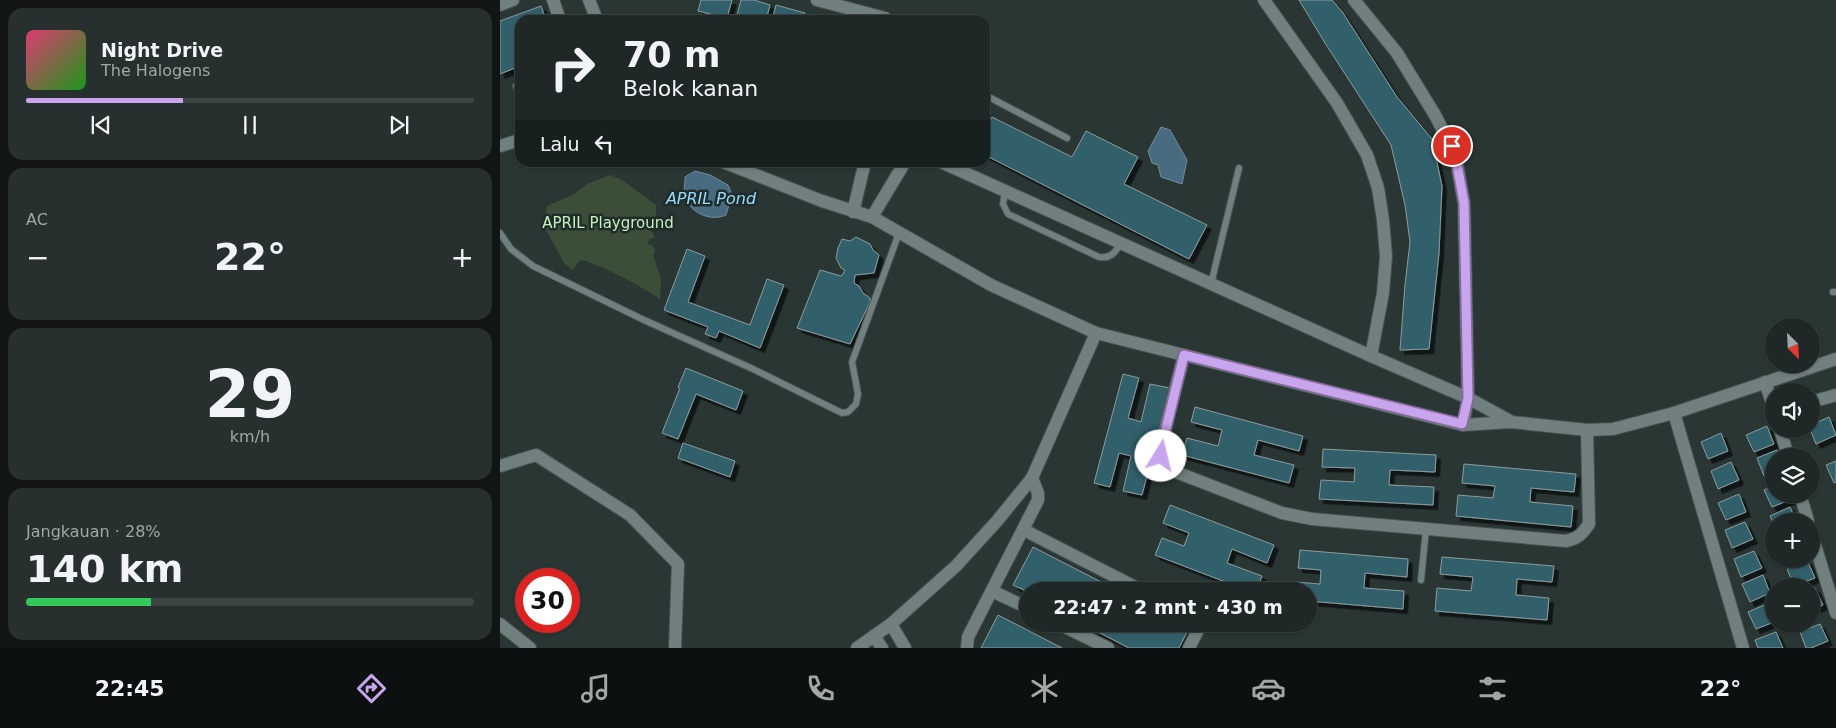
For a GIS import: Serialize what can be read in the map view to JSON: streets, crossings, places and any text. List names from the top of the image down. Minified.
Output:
{"water":["APRIL Pond"],"parks":["APRIL Playground"],"north":"bottom right","page":{"turn":["70 m","Belok kanan"],"song":["Night Drive","The Halogens"],"then":"Lalu","tile":["AC",["29","km/h"],["Jangkauan · 28%","140 km"]],"heat":["−","22°","+"],"map_buttons":["+","−"],"limit":"30","trip":"22:47 · 2 mnt · 430 m","tabs":["22:45","22°"]}}
